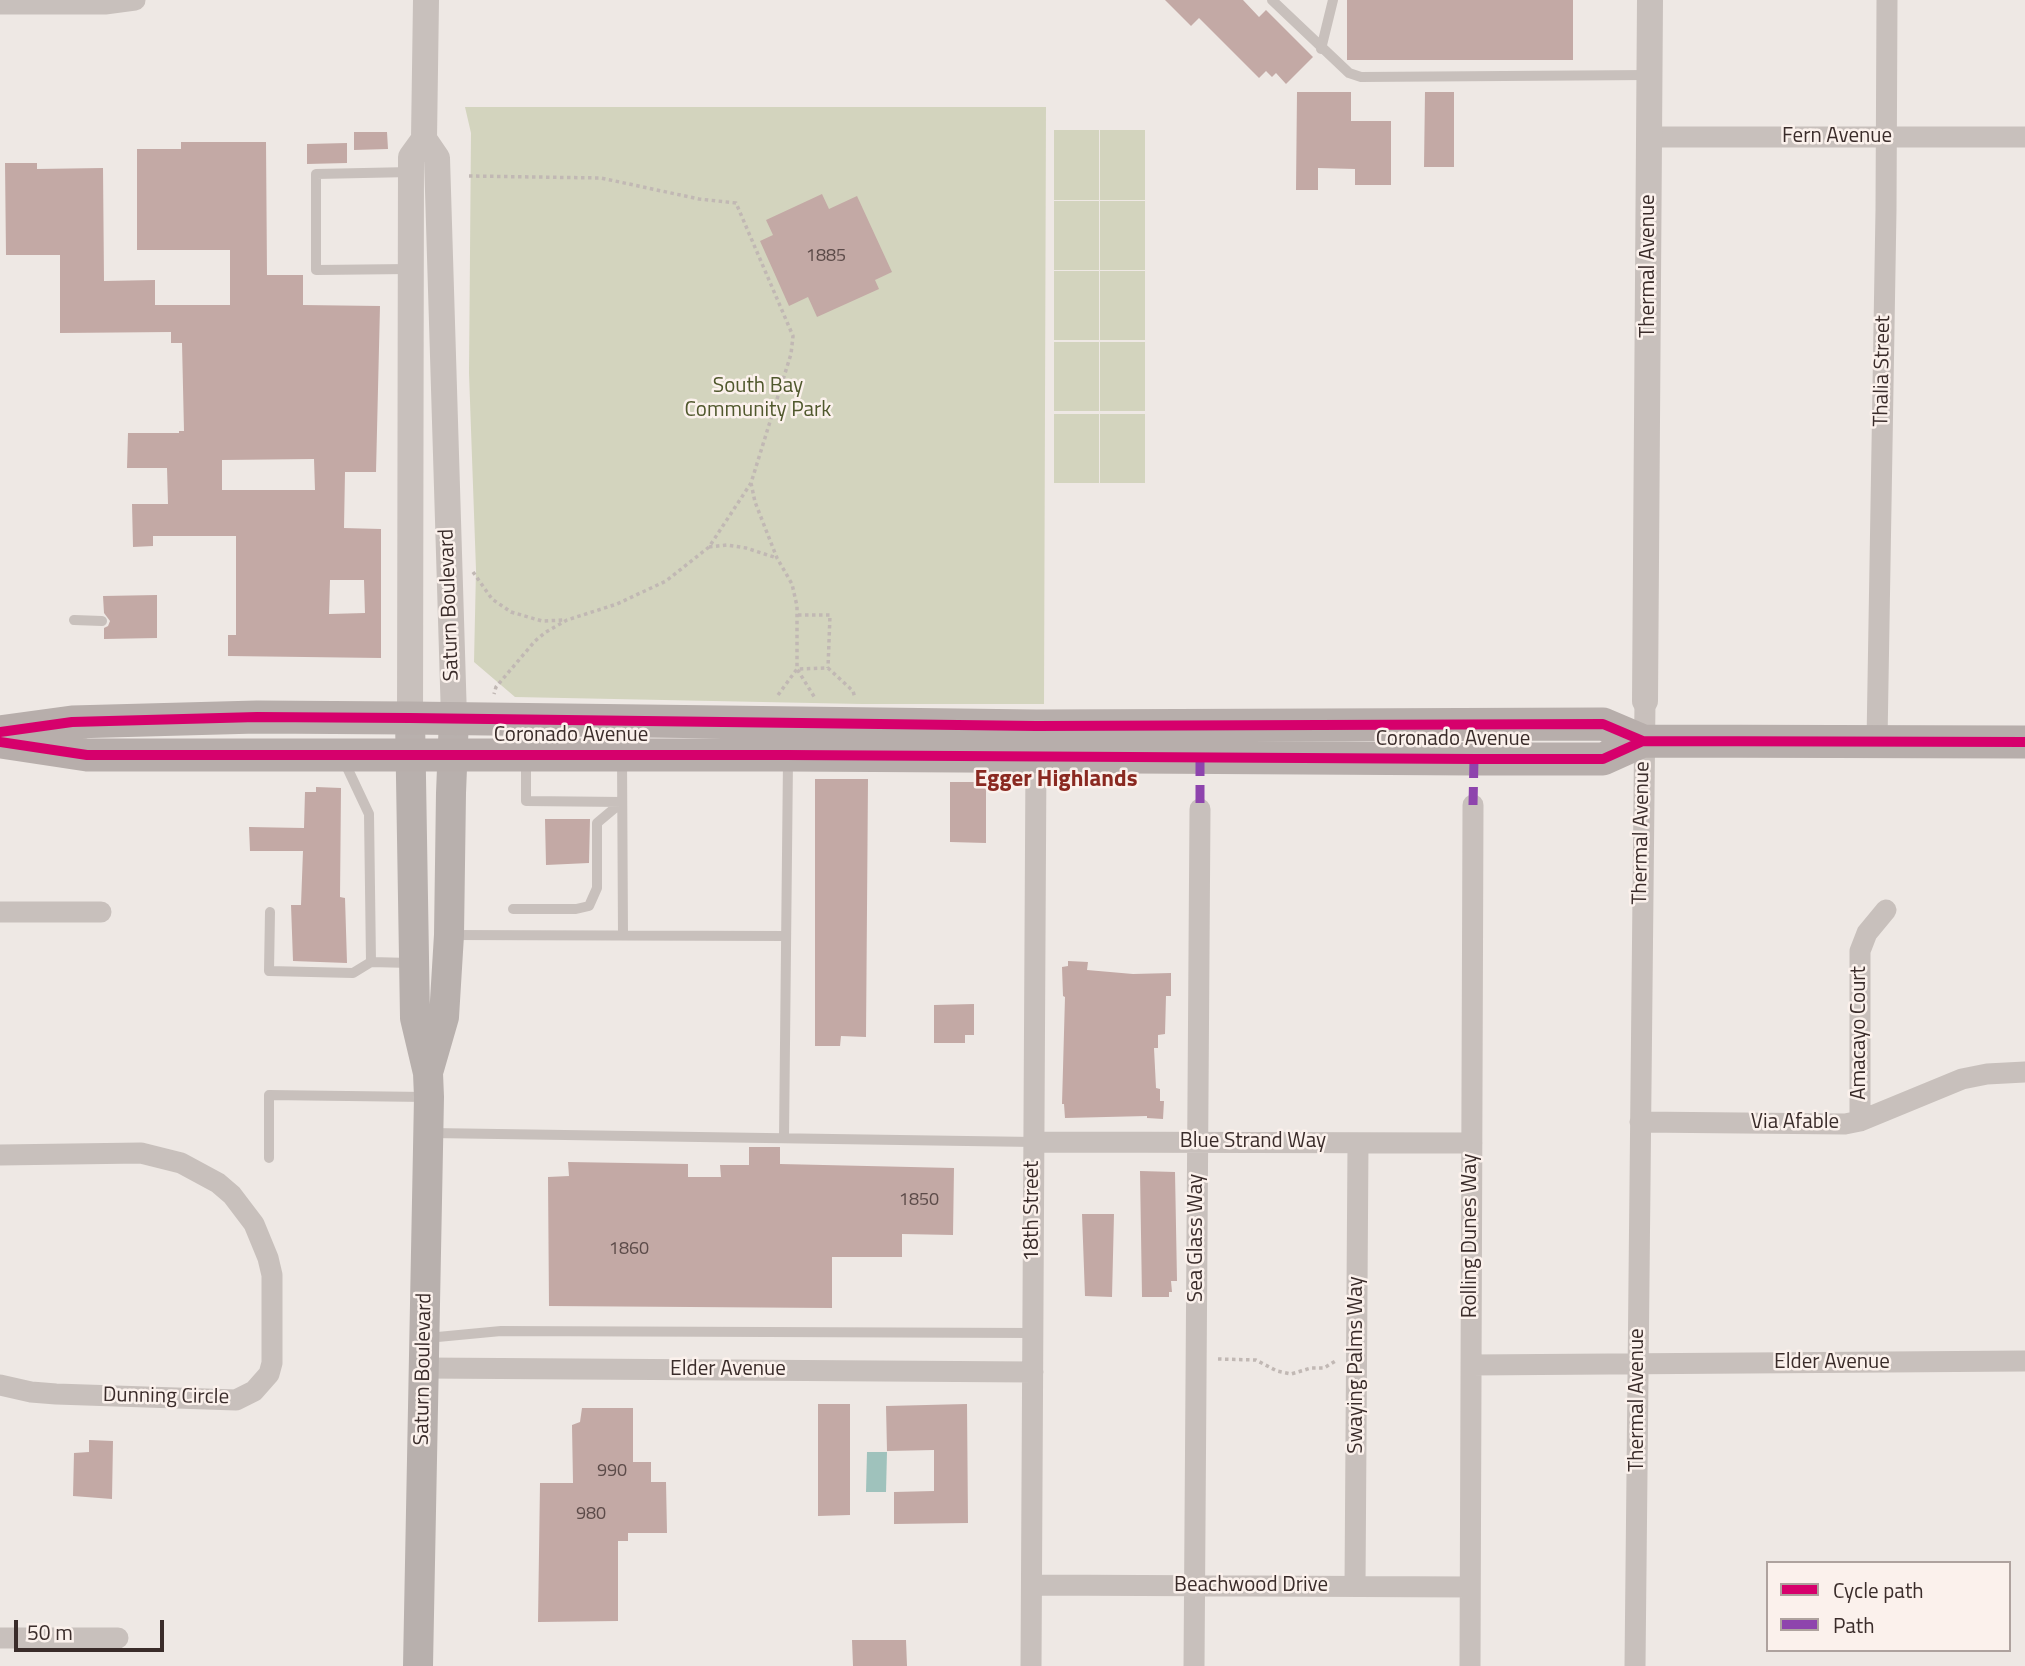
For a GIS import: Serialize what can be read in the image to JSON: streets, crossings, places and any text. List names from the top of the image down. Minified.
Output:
{"streets":{"main road":["Saturn Boulevard","Coronado Avenue"],"street":["Fern Avenue","Thermal Avenue","Thalia Street","Amacayo Court","Via Afable","Blue Strand Way","18th Street","Rolling Dunes Way","Sea Glass Way","Elder Avenue","Swaying Palms Way","Dunning Circle","Beachwood Drive"]},"crossings":[["Fern Avenue","Thermal Avenue"],["Fern Avenue","Thalia Street"],["Thermal Avenue","Coronado Avenue"],["Thermal Avenue","Via Afable"],["Thermal Avenue","Elder Avenue"],["Thalia Street","Coronado Avenue"],["Saturn Boulevard","Coronado Avenue"],["Saturn Boulevard","Elder Avenue"],["Coronado Avenue","18th Street"],["Amacayo Court","Via Afable"],["Blue Strand Way","18th Street"],["Blue Strand Way","Rolling Dunes Way"],["Blue Strand Way","Sea Glass Way"],["Blue Strand Way","Swaying Palms Way"],["18th Street","Elder Avenue"],["18th Street","Beachwood Drive"],["Rolling Dunes Way","Elder Avenue"],["Rolling Dunes Way","Beachwood Drive"],["Sea Glass Way","Beachwood Drive"],["Swaying Palms Way","Beachwood Drive"]],"districts":["Egger Highlands"],"parks":["South Bay Community Park"],"house_numbers":["1885","1850","1860","990","980"],"legend":["Cycle path","Path"],"scale_bar":"50 m"}
